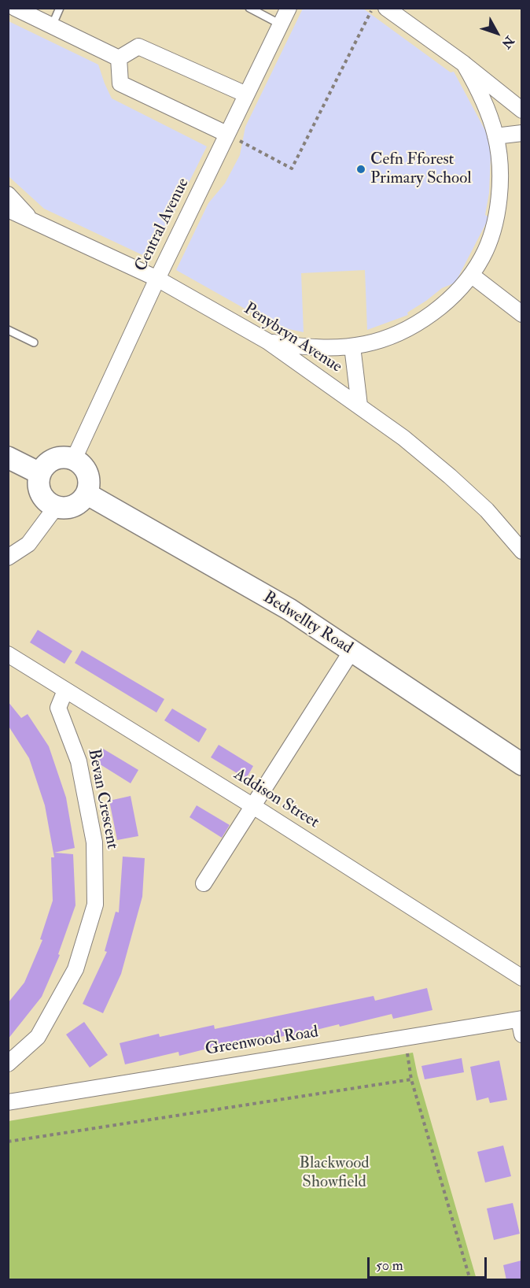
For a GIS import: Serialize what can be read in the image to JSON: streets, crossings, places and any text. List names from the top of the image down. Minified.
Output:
{"streets":{"street":["Central Avenue","Penybryn Avenue","Bedwellty Road","Bevan Crescent","Addison Street","Greenwood Road"]},"crossings":[["Central Avenue","Penybryn Avenue"],["Central Avenue","Bedwellty Road"],["Bevan Crescent","Addison Street"]],"parks":["Blackwood Showfield"],"places":["Cefn Fforest Primary School"],"scale_bar":"50 m","north":"bottom right"}
